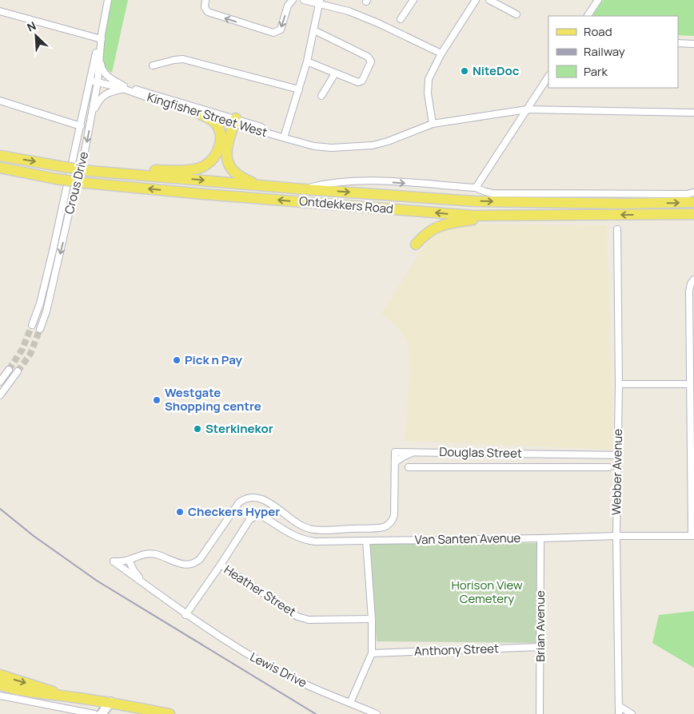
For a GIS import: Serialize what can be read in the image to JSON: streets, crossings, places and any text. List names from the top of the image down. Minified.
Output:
{"streets":{"main road":["Ontdekkers Road"],"street":["Kingfisher Street West","Crous Drive","Douglas Street","Webber Avenue","Van Santen Avenue","Heather Street","Brian Avenue","Anthony Street","Lewis Drive"]},"crossings":[["Kingfisher Street West","Crous Drive"],["Douglas Street","Webber Avenue"],["Webber Avenue","Van Santen Avenue"],["Van Santen Avenue","Heather Street"],["Van Santen Avenue","Brian Avenue"],["Brian Avenue","Anthony Street"]],"parks":["Horison View Cemetery"],"places":["NiteDoc","Pick n Pay","Westgate Shopping centre","Sterkinekor","Checkers Hyper"],"legend":["Road","Railway","Park"],"north":"top left"}
